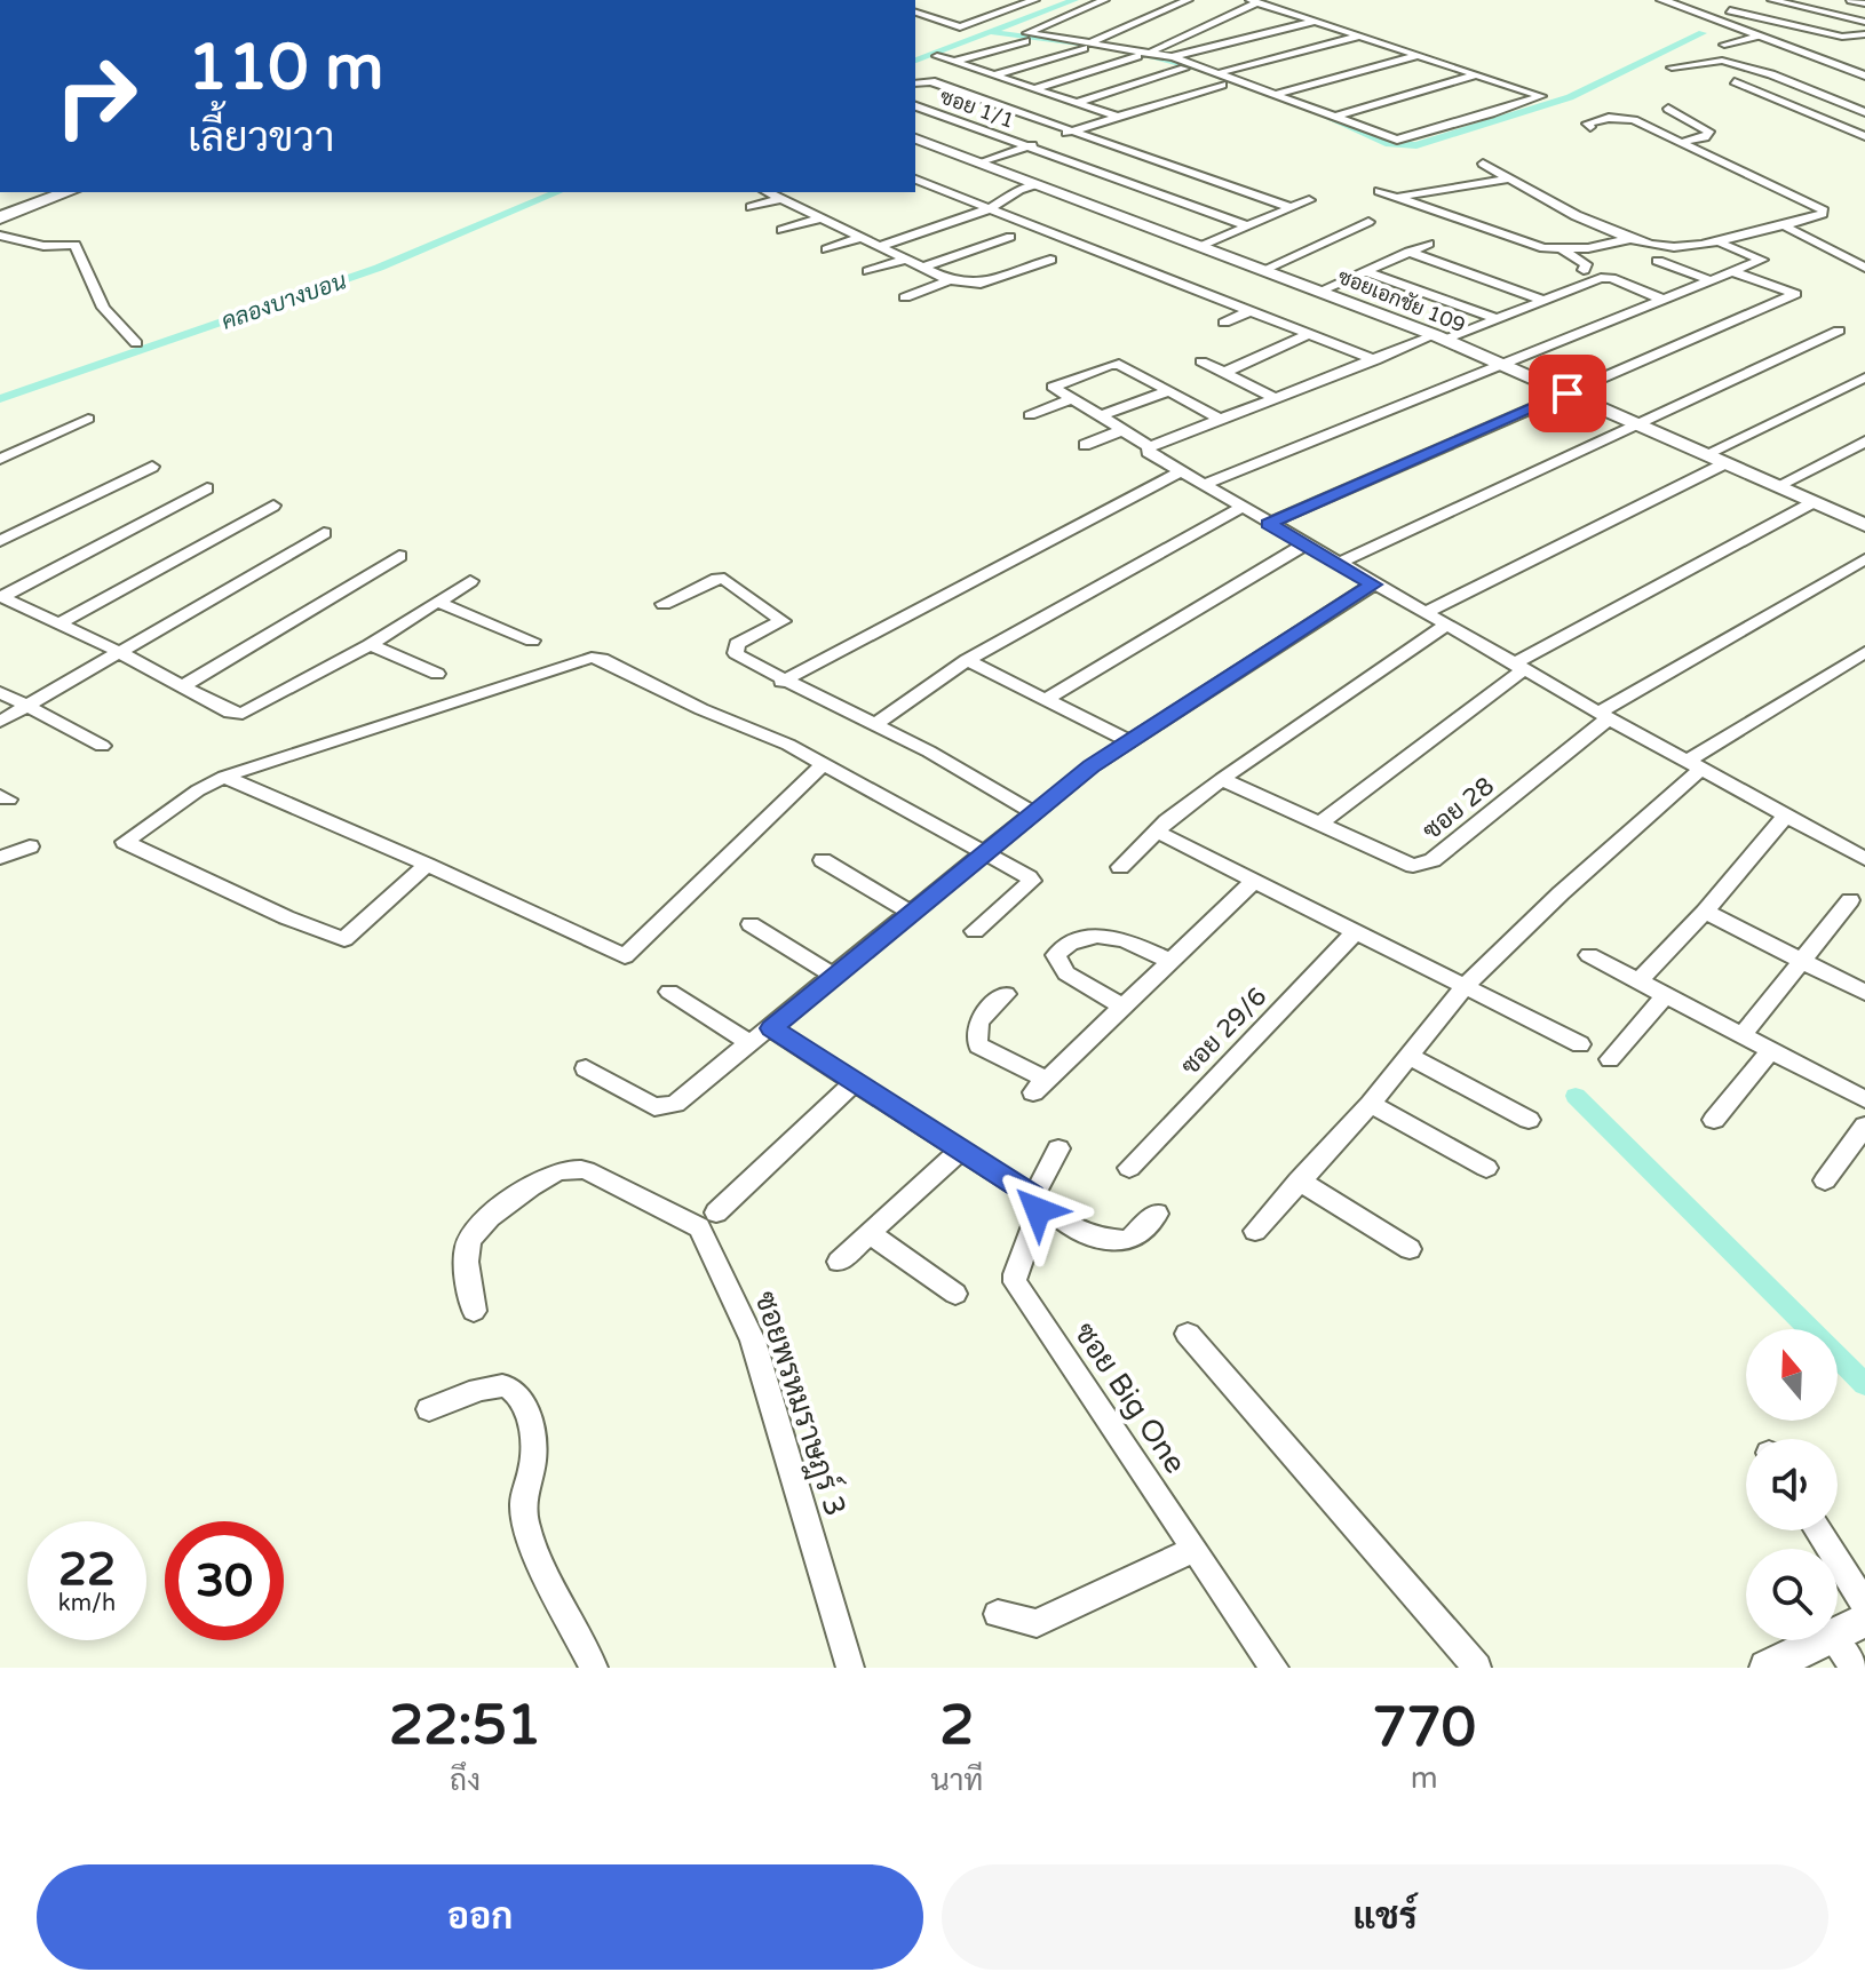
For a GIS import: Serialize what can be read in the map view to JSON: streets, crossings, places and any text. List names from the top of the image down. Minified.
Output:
{"streets":{"street":["ซอย 1/1","ซอยเอกชัย 109","ซอย 28","ซอย 29/6","ซอย Big One","ซอยพรหมราษฎร์ 3"]},"water":["คลองบางบอน"],"north":"top","page":{"turn":["110 m","เลี้ยวขวา"],"speed":"22 km/h","limit":"30","eta":["22:51","ถึง","2","นาที","770","m"],"buttons":["ออก","แชร์"]}}
